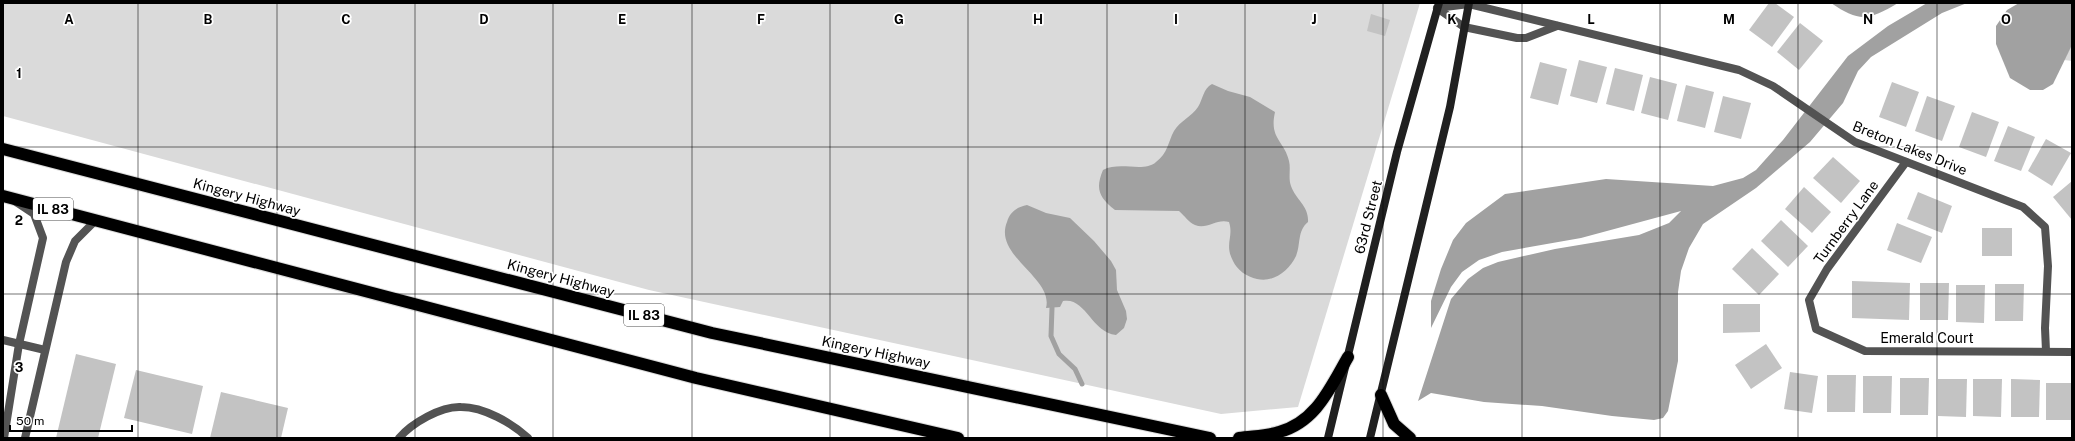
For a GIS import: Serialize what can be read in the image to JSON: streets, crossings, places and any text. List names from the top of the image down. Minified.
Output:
{"streets":{"highway":["Kingery Highway","IL 83"],"street":["Breton Lakes Drive","63rd Street","Turnberry Lane","Emerald Court"]},"crossings":[["Breton Lakes Drive","Turnberry Lane"],["Breton Lakes Drive","Emerald Court"],["Turnberry Lane","Emerald Court"]],"scale_bar":"50 m","grid":{"columns":["A","B","C","D","E","F","G","H","I","J","K","L","M","N","O"],"rows":["1","2","3"]}}
